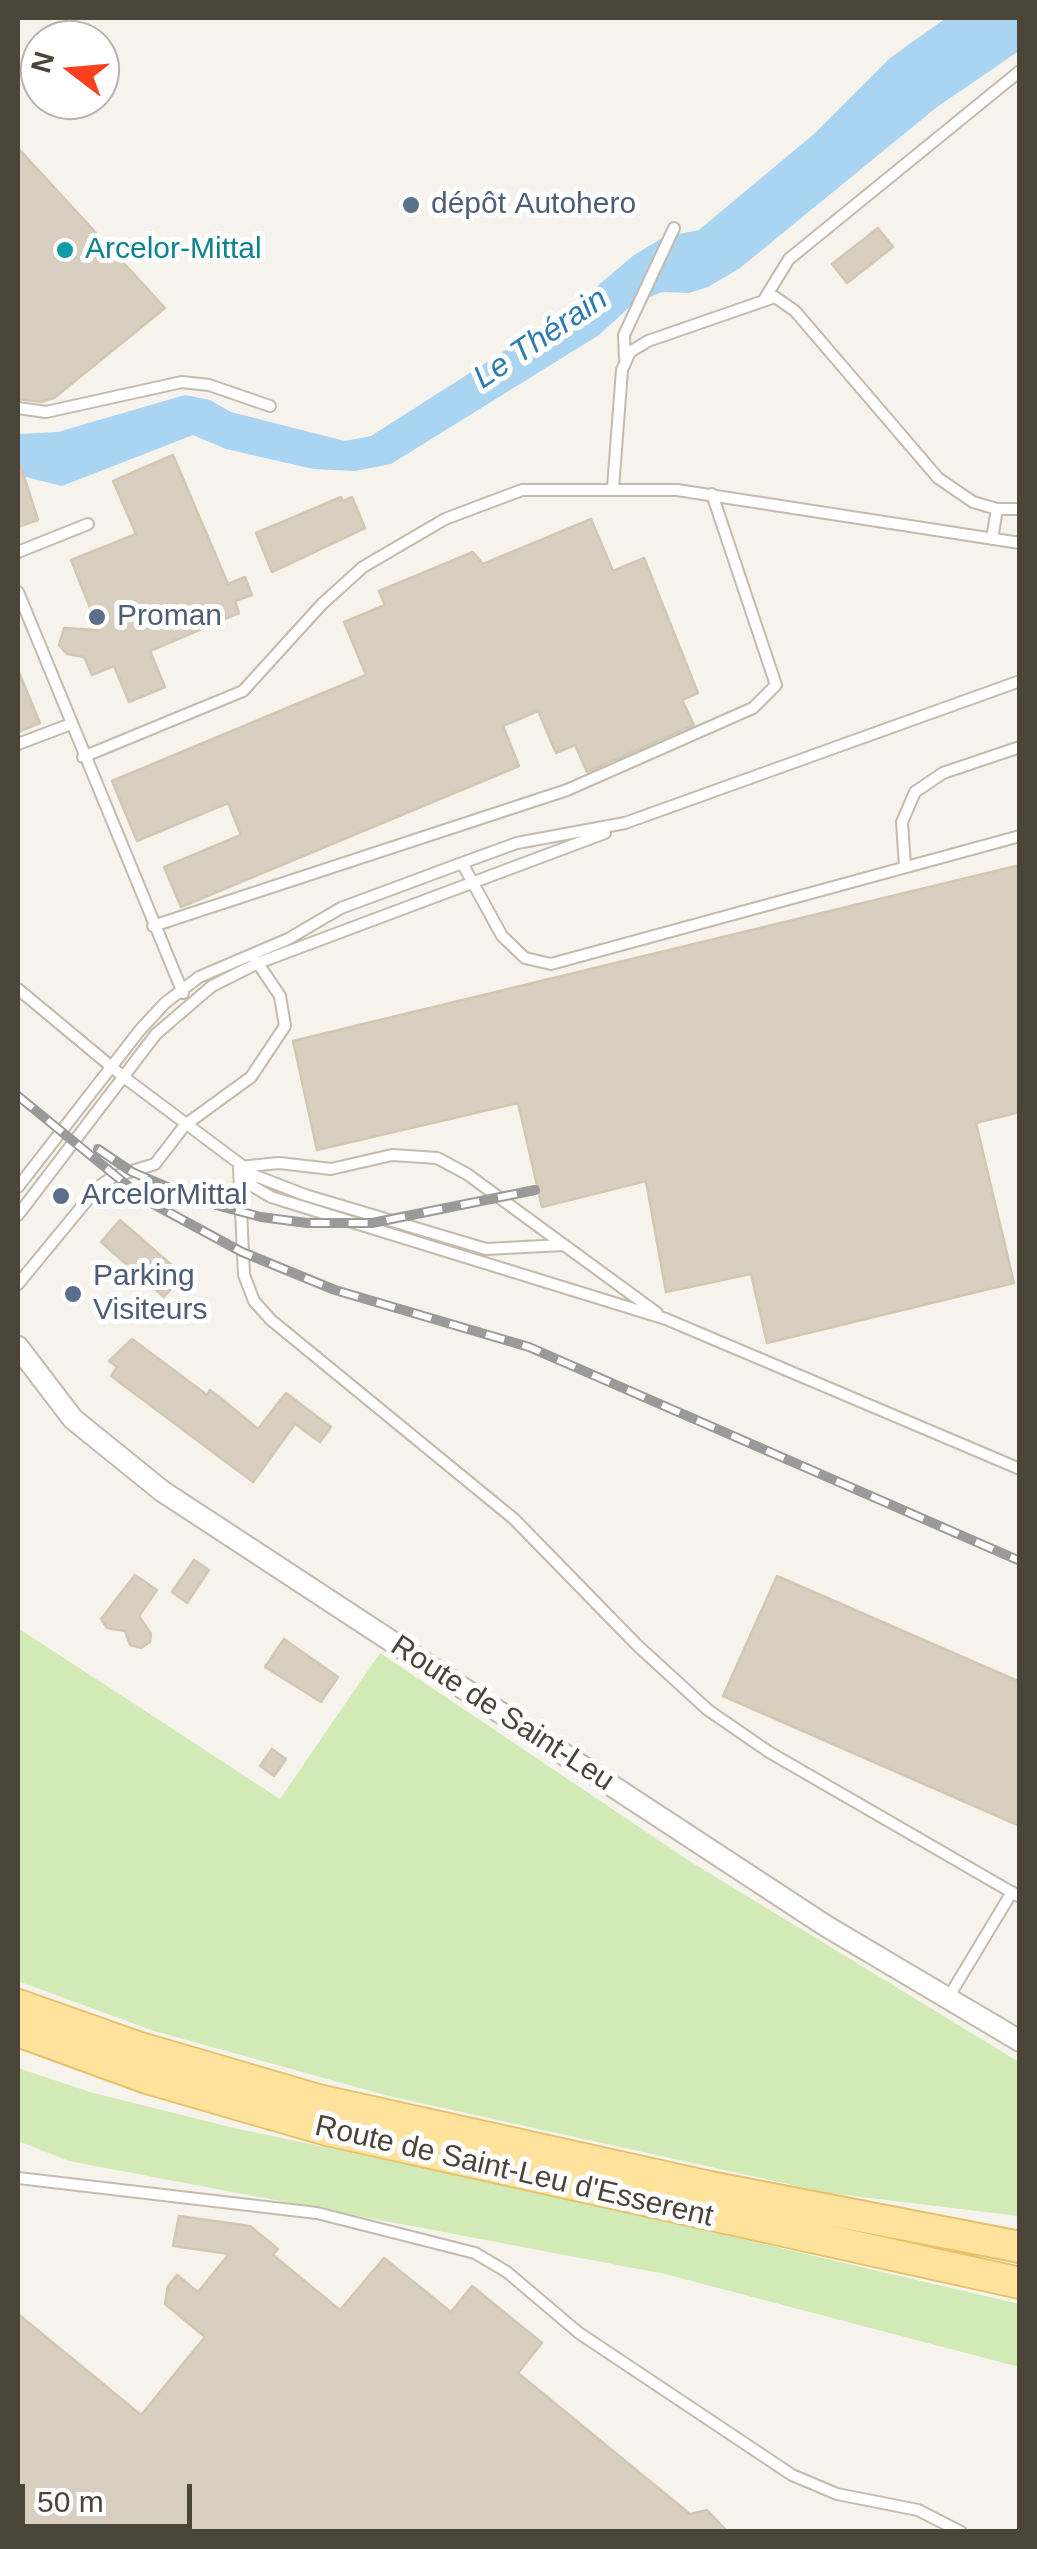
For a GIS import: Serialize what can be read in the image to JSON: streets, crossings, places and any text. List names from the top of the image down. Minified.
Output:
{"streets":{"main road":["Route de Saint-Leu d'Esserent"],"street":["Route de Saint-Leu"]},"water":["Le Thérain"],"places":["dépôt Autohero","Arcelor-Mittal","Proman","ArcelorMittal","Parking Visiteurs"],"scale_bar":"50 m","north":"left"}
